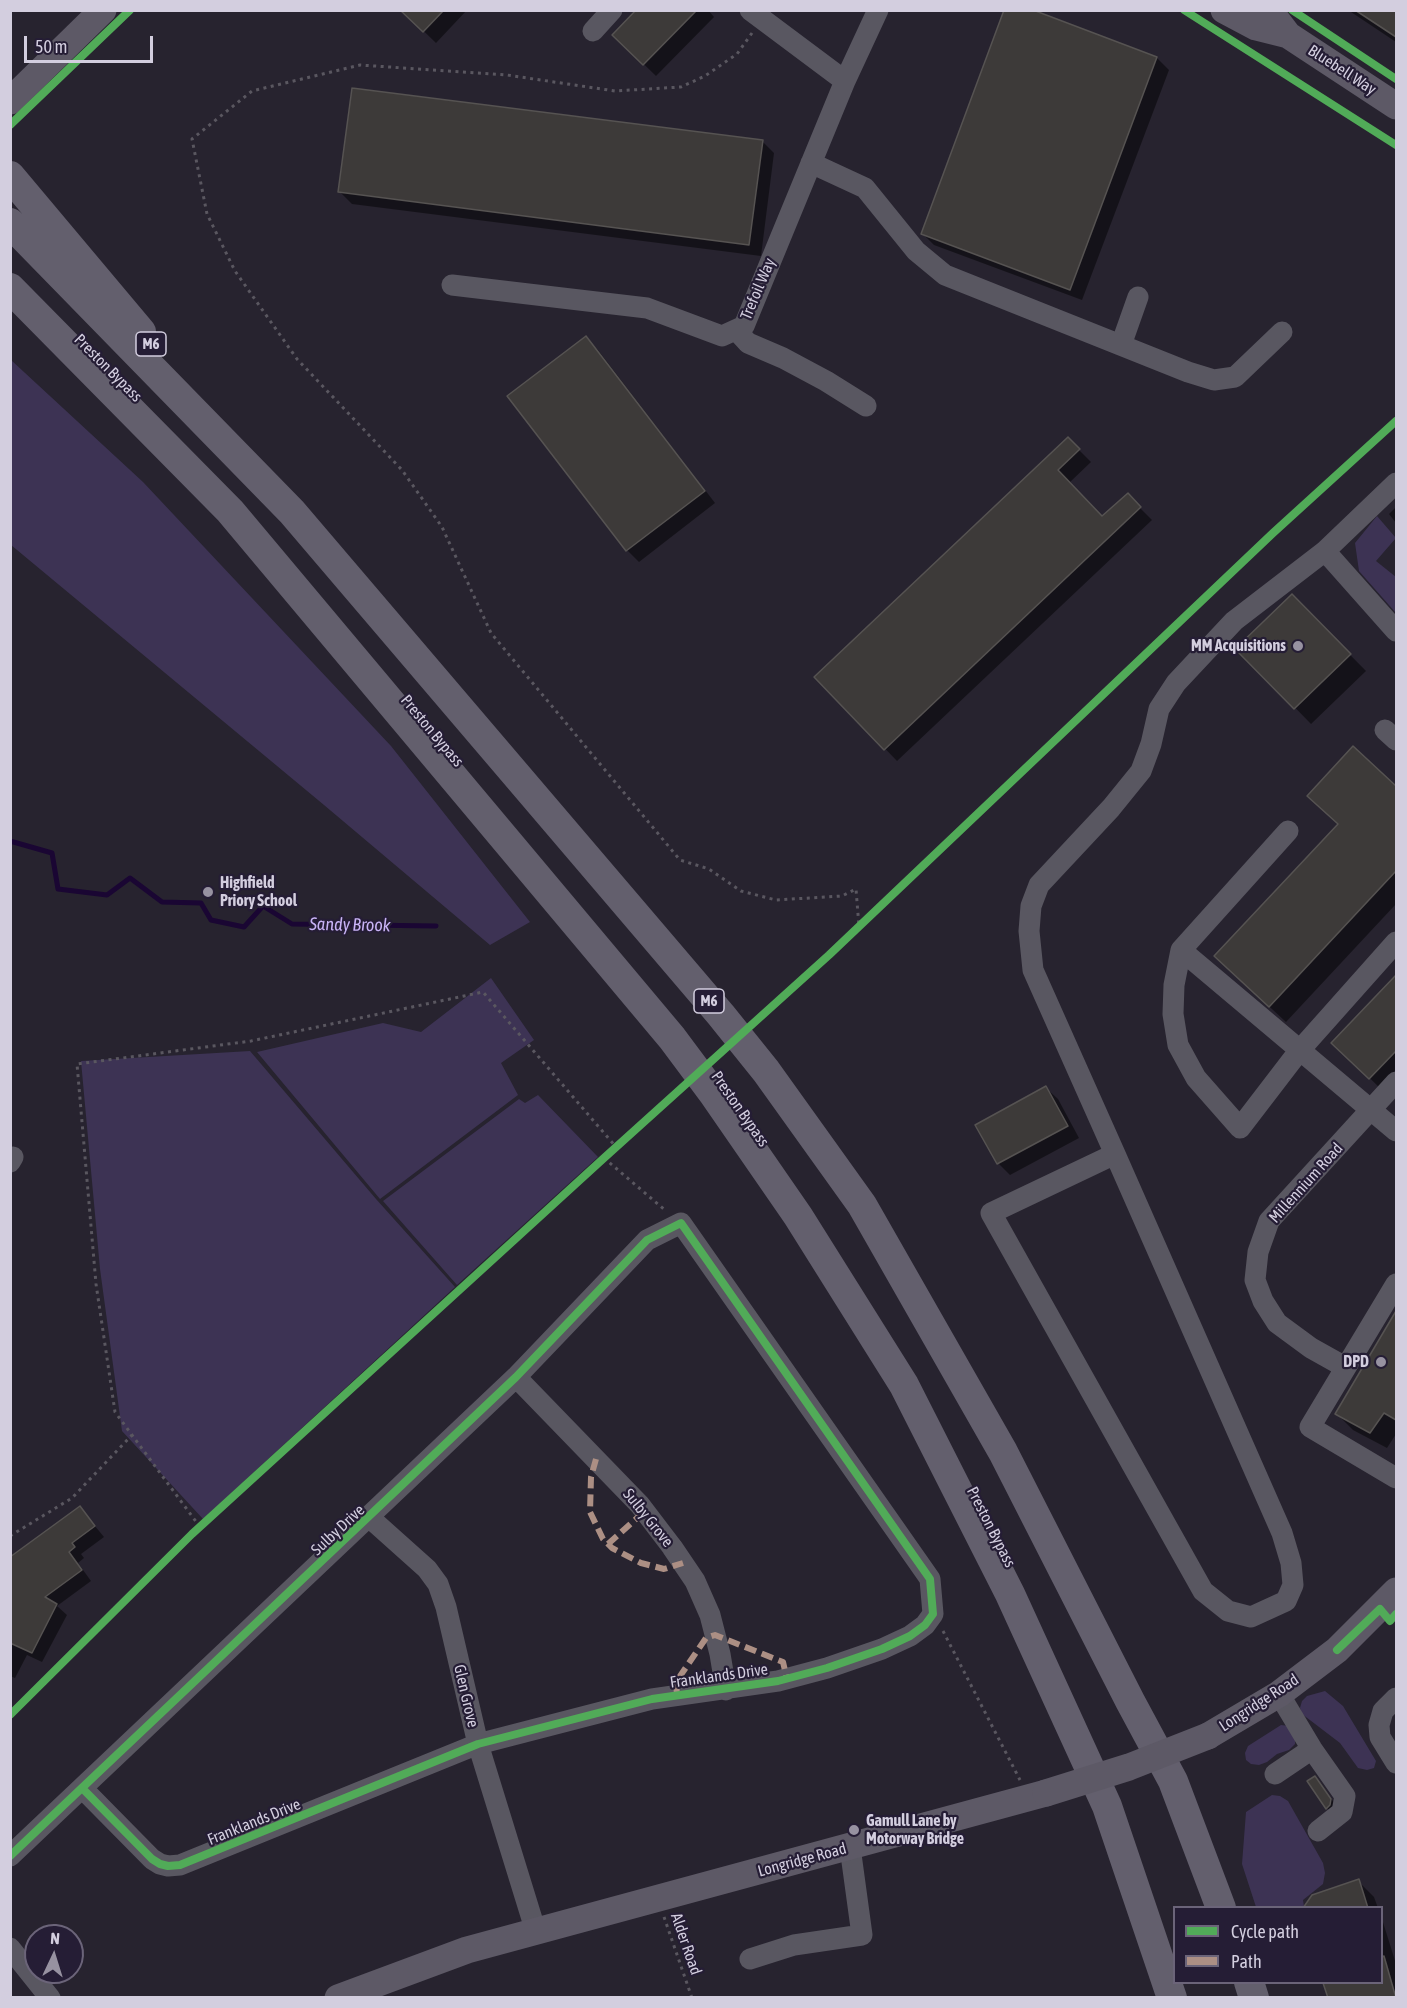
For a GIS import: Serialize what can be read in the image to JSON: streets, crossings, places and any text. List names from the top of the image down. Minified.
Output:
{"streets":{"highway":["M6","Preston Bypass"],"main road":["Bluebell Way","Longridge Road"],"street":["Trefoil Way","Millennium Road","Sulby Grove","Sulby Drive","Franklands Drive","Glen Grove"],"path":["Alder Road"]},"crossings":[["M6","Preston Bypass"],["Sulby Grove","Sulby Drive"],["Sulby Grove","Franklands Drive"],["Sulby Drive","Franklands Drive"],["Sulby Drive","Glen Grove"],["Franklands Drive","Glen Grove"],["Glen Grove","Longridge Road"],["Longridge Road","Alder Road"]],"water":["Sandy Brook"],"places":["MM Acquisitions","Highfield Priory School","DPD","Gamull Lane by Motorway Bridge"],"legend":["Cycle path","Path"],"scale_bar":"50 m","north":"top"}
